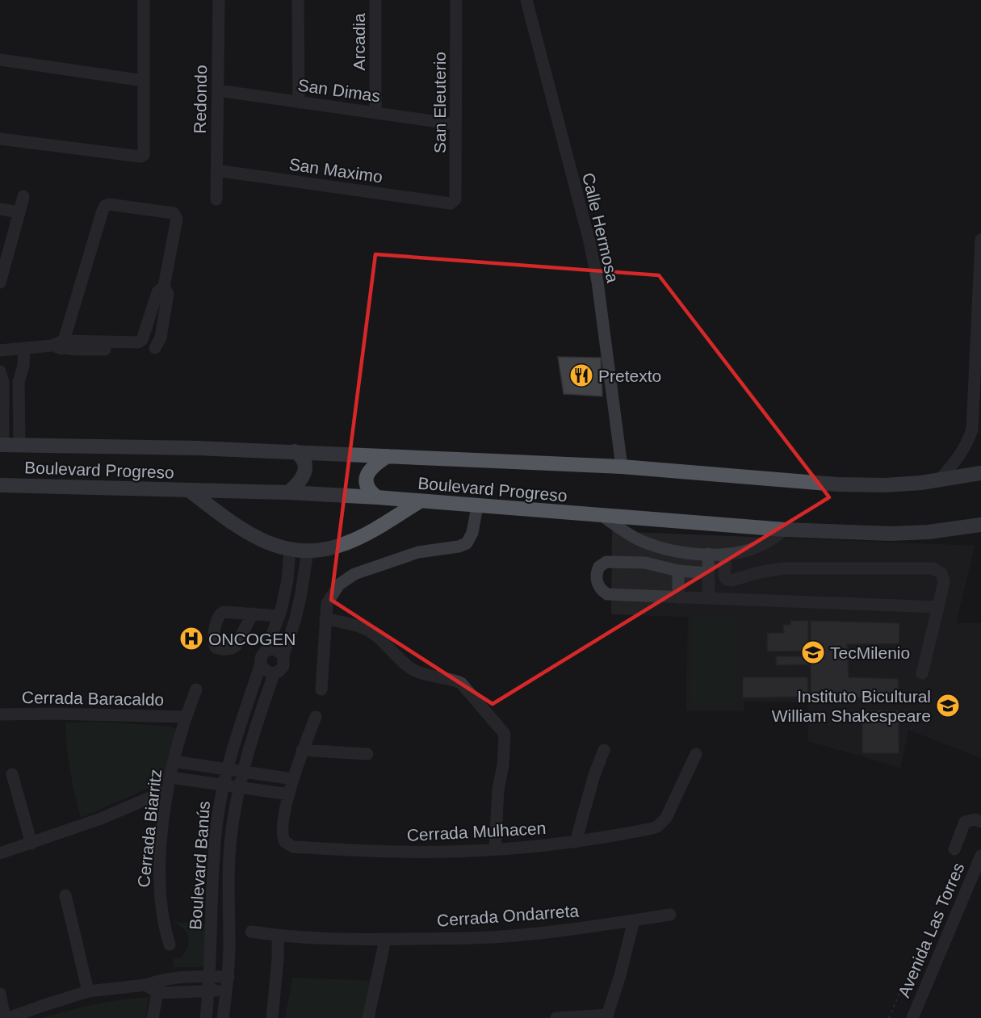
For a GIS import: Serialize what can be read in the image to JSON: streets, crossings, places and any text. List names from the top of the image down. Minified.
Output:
{"streets":{"main road":["Boulevard Progreso"],"street":["Arcadia","San Dimas","Redondo","San Eleuterio","San Maximo","Calle Hermosa","Cerrada Baracaldo","Cerrada Biarritz","Cerrada Mulhacen","Boulevard Banús","Cerrada Ondarreta","Avenida Las Torres"]},"crossings":[["Arcadia","San Dimas"],["San Dimas","Redondo"],["San Dimas","San Eleuterio"],["Redondo","San Maximo"],["San Eleuterio","San Maximo"],["Calle Hermosa","Boulevard Progreso"],["Cerrada Baracaldo","Cerrada Biarritz"]],"places":{"restaurant":["Pretexto"],"hospital":["ONCOGEN"],"school or university":["TecMilenio","Instituto Bicultural William Shakespeare"]}}
